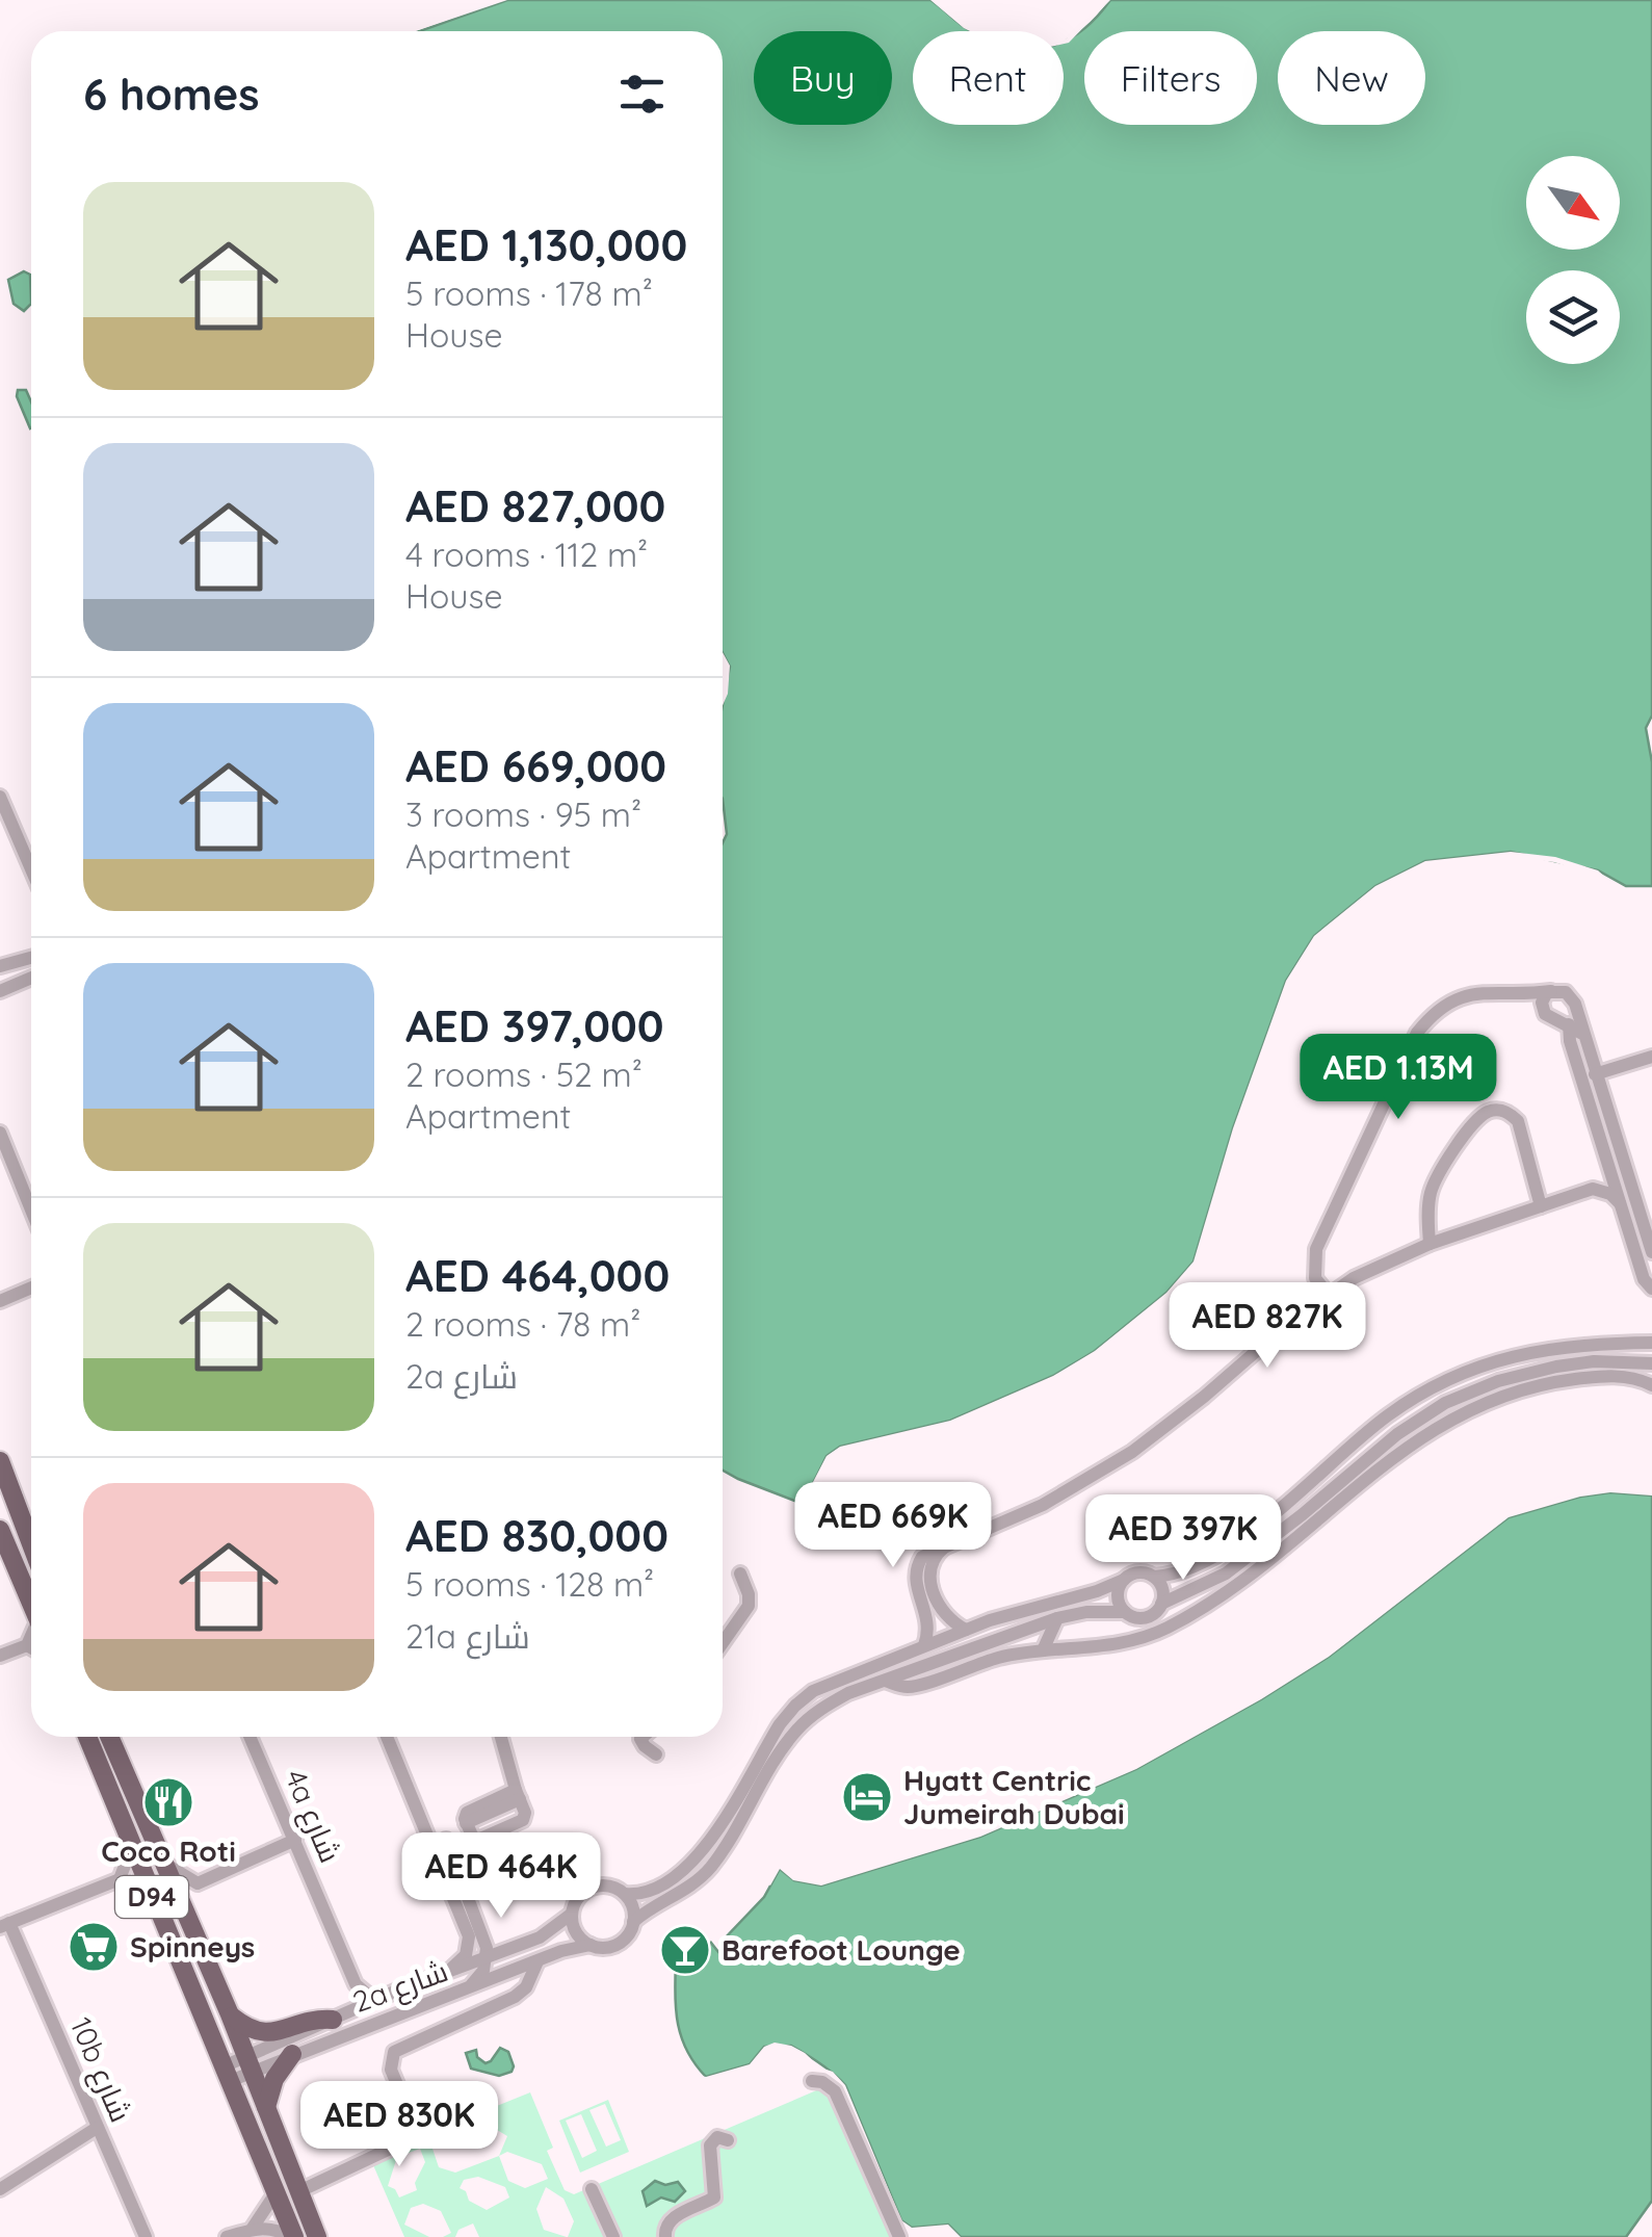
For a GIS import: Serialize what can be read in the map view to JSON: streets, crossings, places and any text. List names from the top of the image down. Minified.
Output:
{"streets":{"main road":["D94"],"street":["4a شارع","2a شارع","10b شارع"]},"crossings":[["4a شارع","2a شارع"],["D94","2a شارع"]],"places":{"hotel":["Hyatt Centric Jumeirah Dubai"],"restaurant":["Coco Roti"],"supermarket":["Spinneys"],"bar":["Barefoot Lounge"]},"north":"bottom right","page":{"chip":["Buy","Rent","Filters","New"],"heading":"6 homes","list":[{"name":"AED 1,130,000","note":"5 rooms · 178 m² · House"},{"name":"AED 827,000","note":"4 rooms · 112 m² · House"},{"name":"AED 669,000","note":"3 rooms · 95 m² · Apartment"},{"name":"AED 397,000","note":"2 rooms · 52 m² · Apartment"},{"name":"AED 464,000","note":"2 rooms · 78 m² · 2a شارع"},{"name":"AED 830,000","note":"5 rooms · 128 m² · 21a شارع"}],"price":["AED 1.13M","AED 827K","AED 669K","AED 397K","AED 464K","AED 830K"]}}
